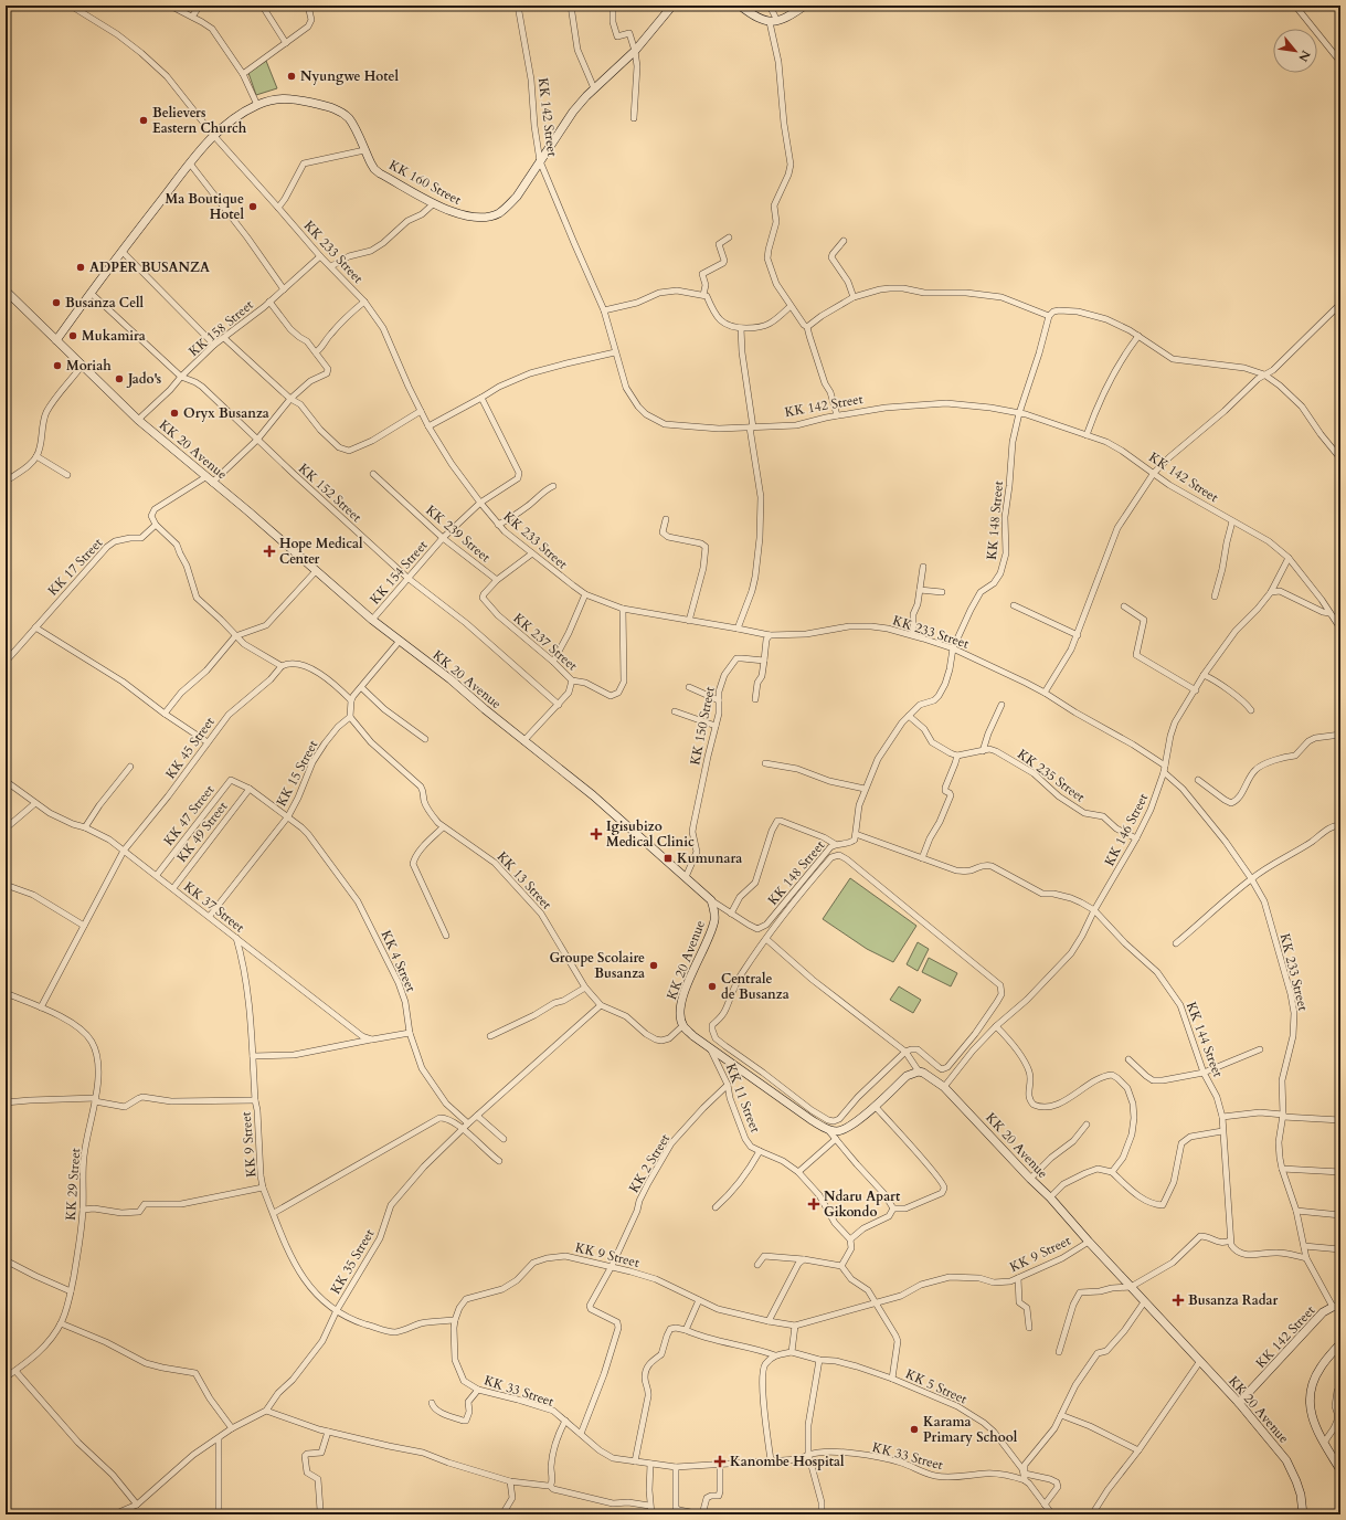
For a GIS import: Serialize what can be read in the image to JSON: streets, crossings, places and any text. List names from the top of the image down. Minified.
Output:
{"streets":{"main road":["KK 142 Street","KK 160 Street","KK 20 Avenue"],"street":["KK 233 Street","KK 158 Street","KK 152 Street","KK 148 Street","KK 239 Street","KK 17 Street","KK 154 Street","KK 237 Street","KK 150 Street","KK 45 Street","KK 15 Street","KK 235 Street","KK 47 Street","KK 146 Street","KK 49 Street","KK 13 Street","KK 37 Street","KK 4 Street","KK 144 Street","KK 11 Street","KK 9 Street","KK 2 Street","KK 29 Street","KK 35 Street","KK 5 Street","KK 33 Street"]},"crossings":[["KK 142 Street","KK 160 Street"],["KK 142 Street","KK 233 Street"],["KK 142 Street","KK 20 Avenue"],["KK 142 Street","KK 148 Street"],["KK 142 Street","KK 146 Street"],["KK 160 Street","KK 233 Street"],["KK 160 Street","KK 20 Avenue"],["KK 160 Street","KK 152 Street"],["KK 233 Street","KK 158 Street"],["KK 233 Street","KK 148 Street"],["KK 233 Street","KK 154 Street"],["KK 233 Street","KK 237 Street"],["KK 233 Street","KK 146 Street"],["KK 158 Street","KK 20 Avenue"],["KK 158 Street","KK 152 Street"],["KK 20 Avenue","KK 148 Street"],["KK 20 Avenue","KK 154 Street"],["KK 20 Avenue","KK 150 Street"],["KK 20 Avenue","KK 146 Street"],["KK 20 Avenue","KK 13 Street"],["KK 20 Avenue","KK 9 Street"],["KK 152 Street","KK 154 Street"],["KK 148 Street","KK 144 Street"],["KK 239 Street","KK 154 Street"],["KK 239 Street","KK 237 Street"],["KK 45 Street","KK 37 Street"],["KK 45 Street","KK 29 Street"],["KK 15 Street","KK 47 Street"],["KK 15 Street","KK 13 Street"],["KK 15 Street","KK 37 Street"],["KK 15 Street","KK 4 Street"],["KK 235 Street","KK 146 Street"],["KK 47 Street","KK 49 Street"],["KK 47 Street","KK 37 Street"],["KK 47 Street","KK 4 Street"],["KK 146 Street","KK 144 Street"],["KK 49 Street","KK 37 Street"],["KK 13 Street","KK 35 Street"],["KK 37 Street","KK 9 Street"],["KK 4 Street","KK 35 Street"],["KK 11 Street","KK 2 Street"],["KK 9 Street","KK 2 Street"],["KK 9 Street","KK 35 Street"],["KK 9 Street","KK 33 Street"],["KK 2 Street","KK 33 Street"],["KK 5 Street","KK 33 Street"]],"places":{"other":["Nyungwe Hotel","Believers Eastern Church","Ma Boutique Hotel","ADPER BUSANZA","Busanza Cell","Mukamira","Moriah","Jado's","Oryx Busanza","Groupe Scolaire Busanza","Centrale de Busanza","Karama Primary School"],"health":["Hope Medical Center","Igisubizo Medical Clinic","Ndaru Apart Gikondo","Busanza Radar","Kanombe Hospital"],"transit":["Kumunara"]},"north":"bottom right"}
